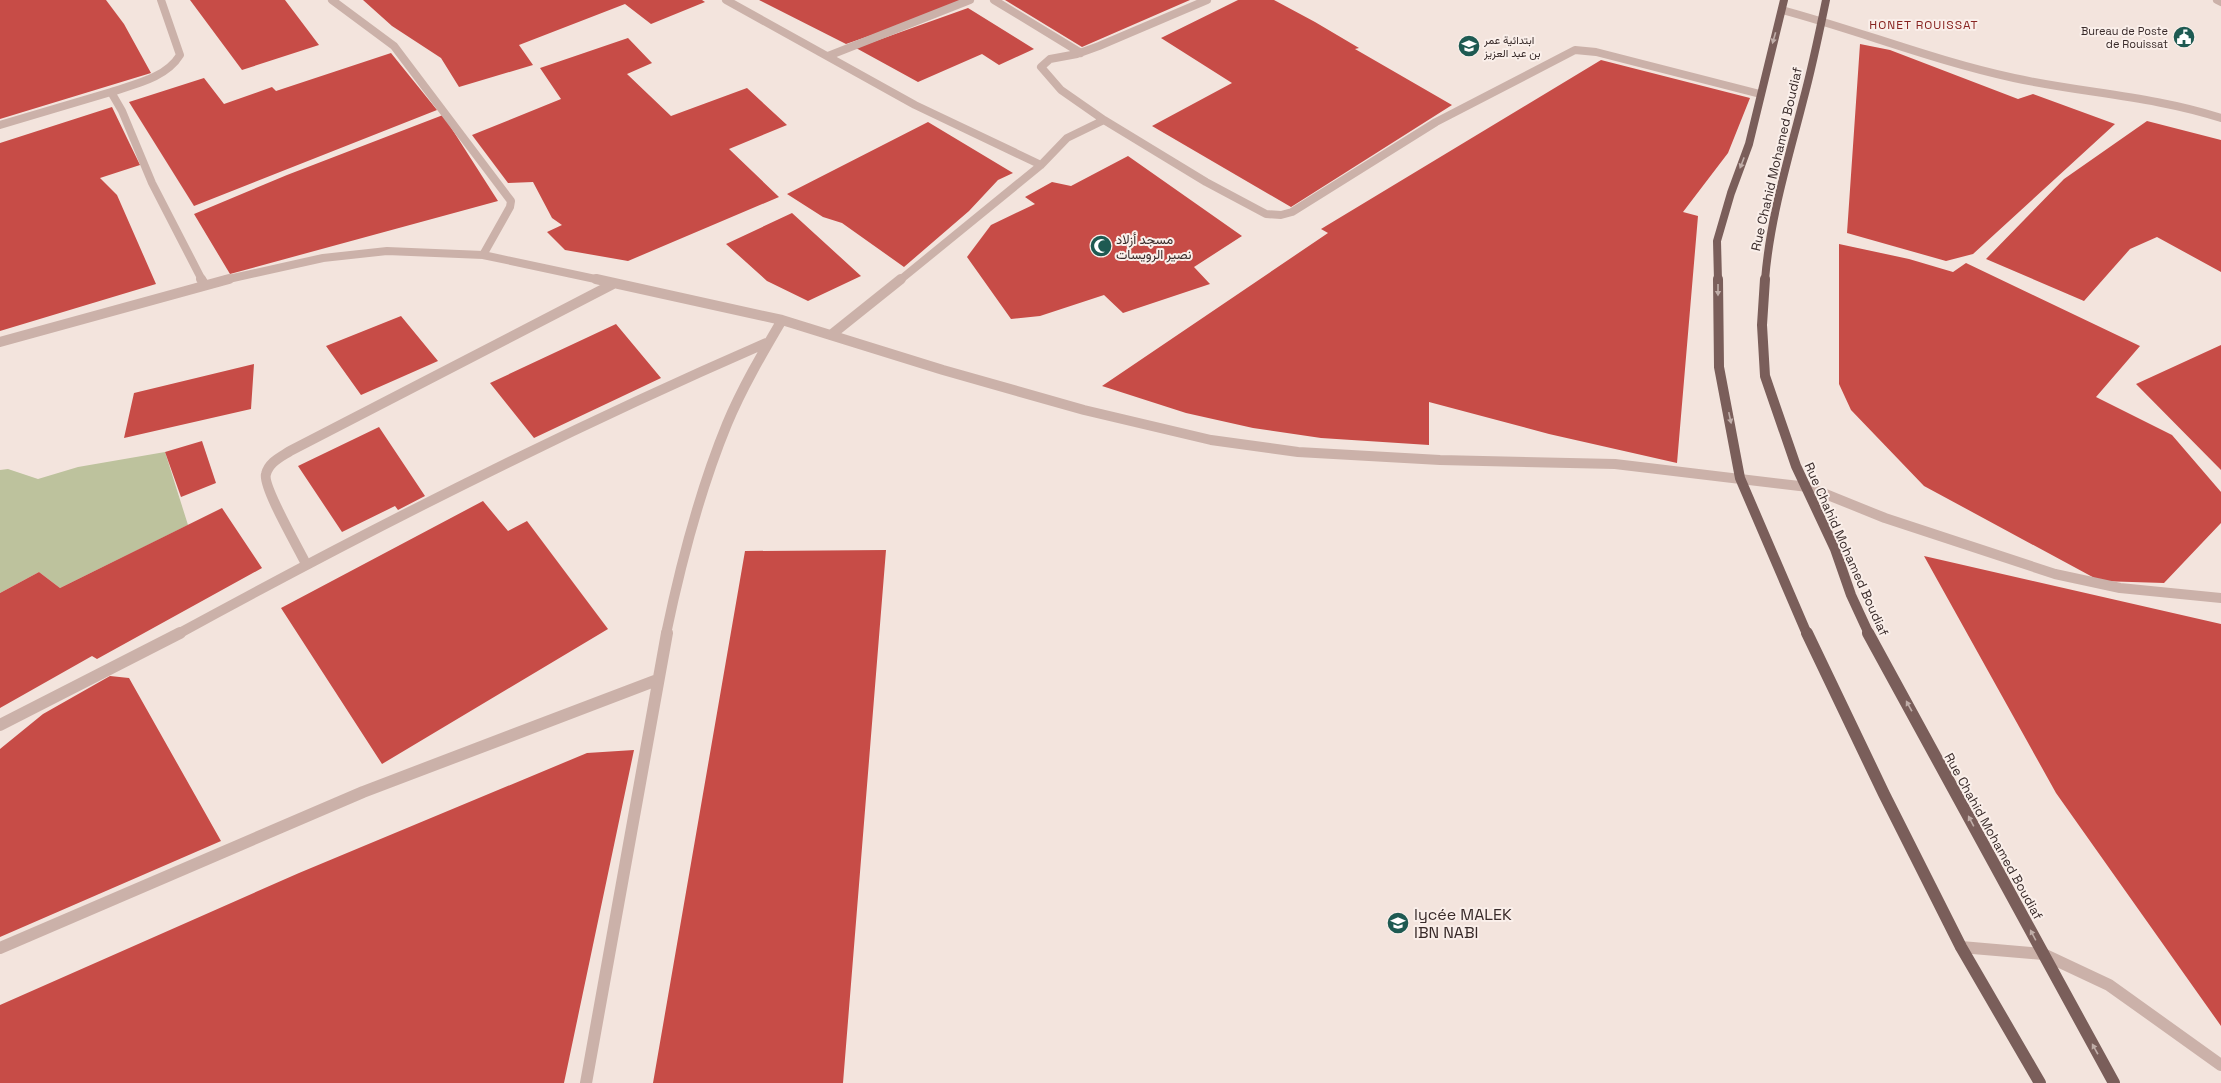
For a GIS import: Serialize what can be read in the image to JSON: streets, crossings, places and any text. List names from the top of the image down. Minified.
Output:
{"streets":{"main road":["Rue Chahid Mohamed Boudiaf"]},"districts":["HONET ROUISSAT"],"places":{"public building":["Bureau de Poste de Rouissat"],"school or university":["ابتدائية عمر بن عبد العزيز","lycée MALEK IBN NABI"],"mosque":["مسجد أزلاد نصير الرويسات"]}}
